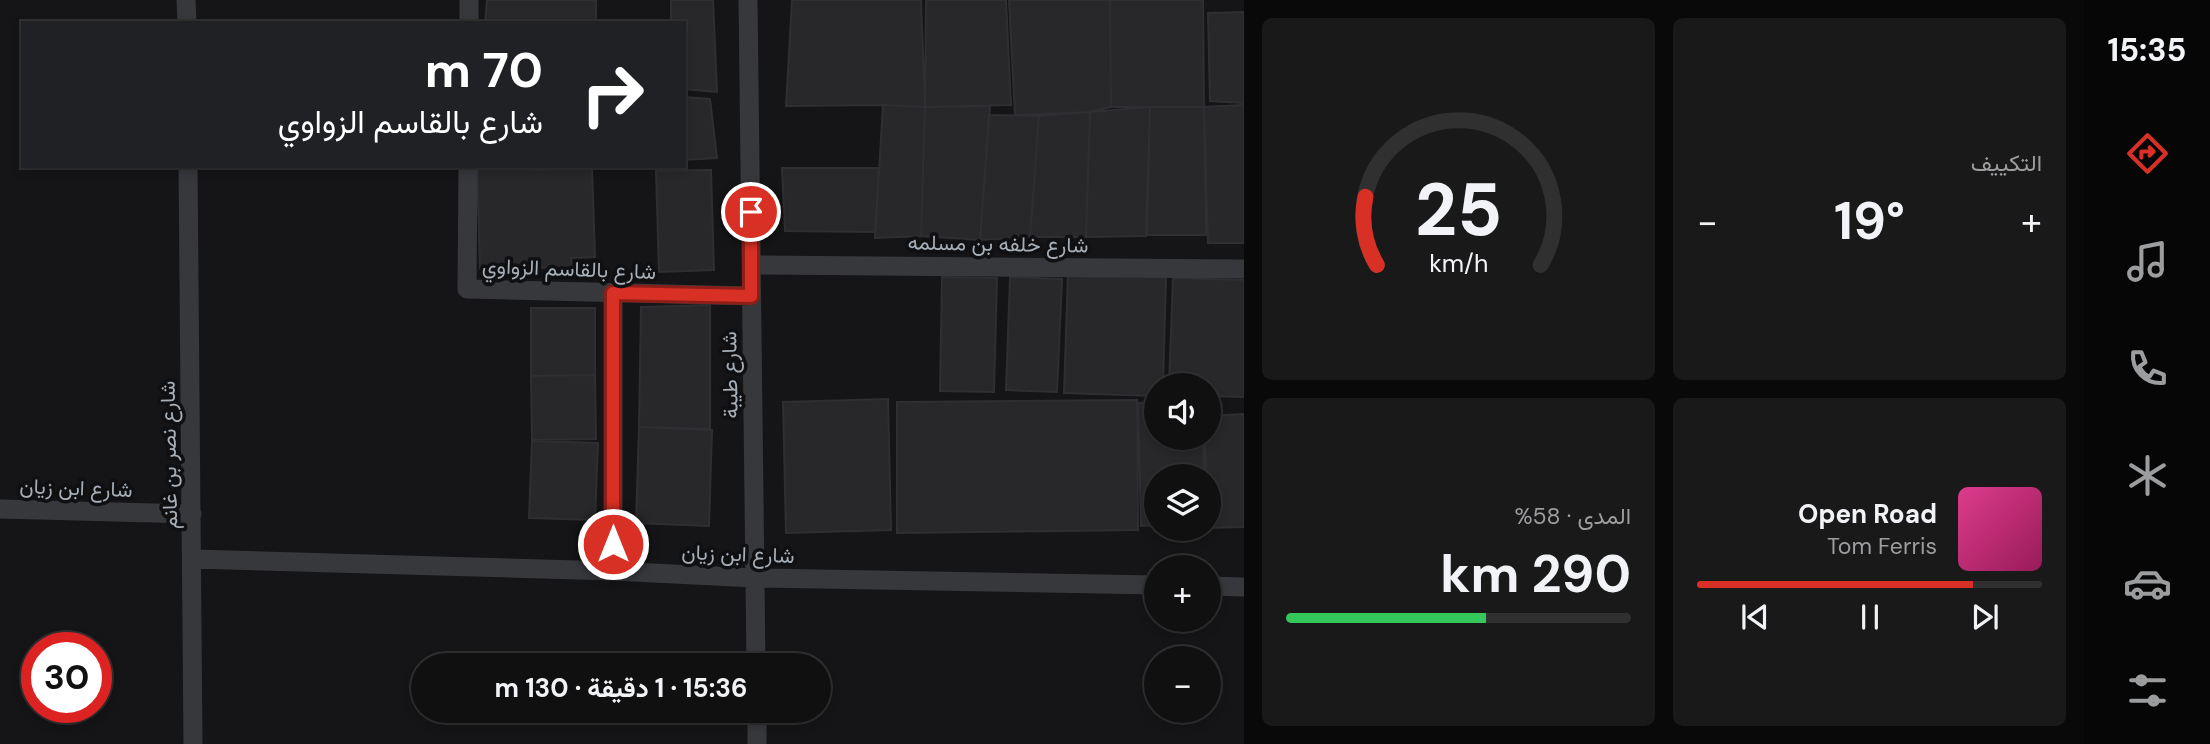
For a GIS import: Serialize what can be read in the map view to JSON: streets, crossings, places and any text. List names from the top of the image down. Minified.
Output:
{"streets":{"street":["شارع خلفه بن مسلمه","شارع بالقاسم الزواوي","شارع طيبة","شارع نصر بن غانم","شارع ابن زيان"]},"crossings":[["شارع خلفه بن مسلمه","شارع طيبة"],["شارع بالقاسم الزواوي","شارع طيبة"],["شارع طيبة","شارع ابن زيان"],["شارع نصر بن غانم","شارع ابن زيان"]],"page":{"tabs":"15:35","tile":["التكييف",["المدى · 58%","290 km"]],"turn":["70 m","شارع بالقاسم الزواوي"],"heat":["−","19°","+"],"map_buttons":["+","−"],"song":["Open Road","Tom Ferris"],"limit":"30","trip":"15:36 · 1 دقيقة · 130 m","gauge":["25","km/h"]}}
